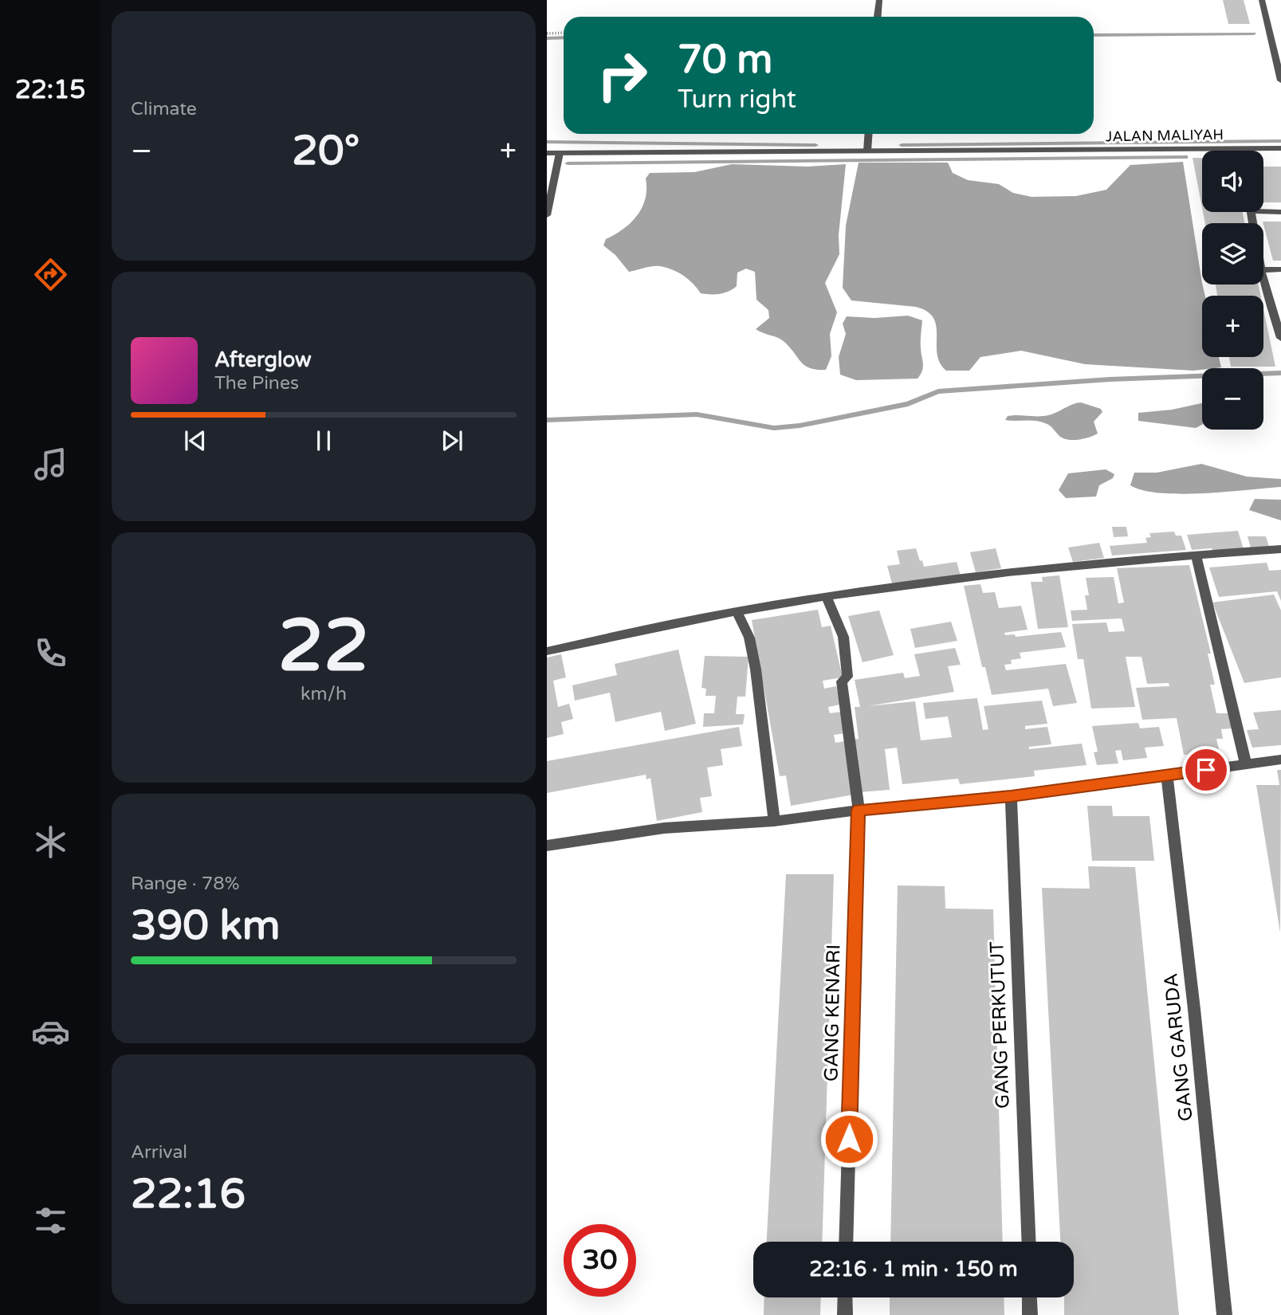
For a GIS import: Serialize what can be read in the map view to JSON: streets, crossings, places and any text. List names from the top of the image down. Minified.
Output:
{"streets":{"street":["JALAN MALIYAH","GANG KENARI","GANG PERKUTUT","GANG GARUDA"]},"page":{"tabs":"22:15","tile":["Climate",["22","km/h"],["Range · 78%","390 km"],["Arrival","22:16"]],"turn":["70 m","Turn right"],"heat":["−","20°","+"],"map_buttons":["+","−"],"song":["Afterglow","The Pines"],"limit":"30","trip":"22:16 · 1 min · 150 m"}}
